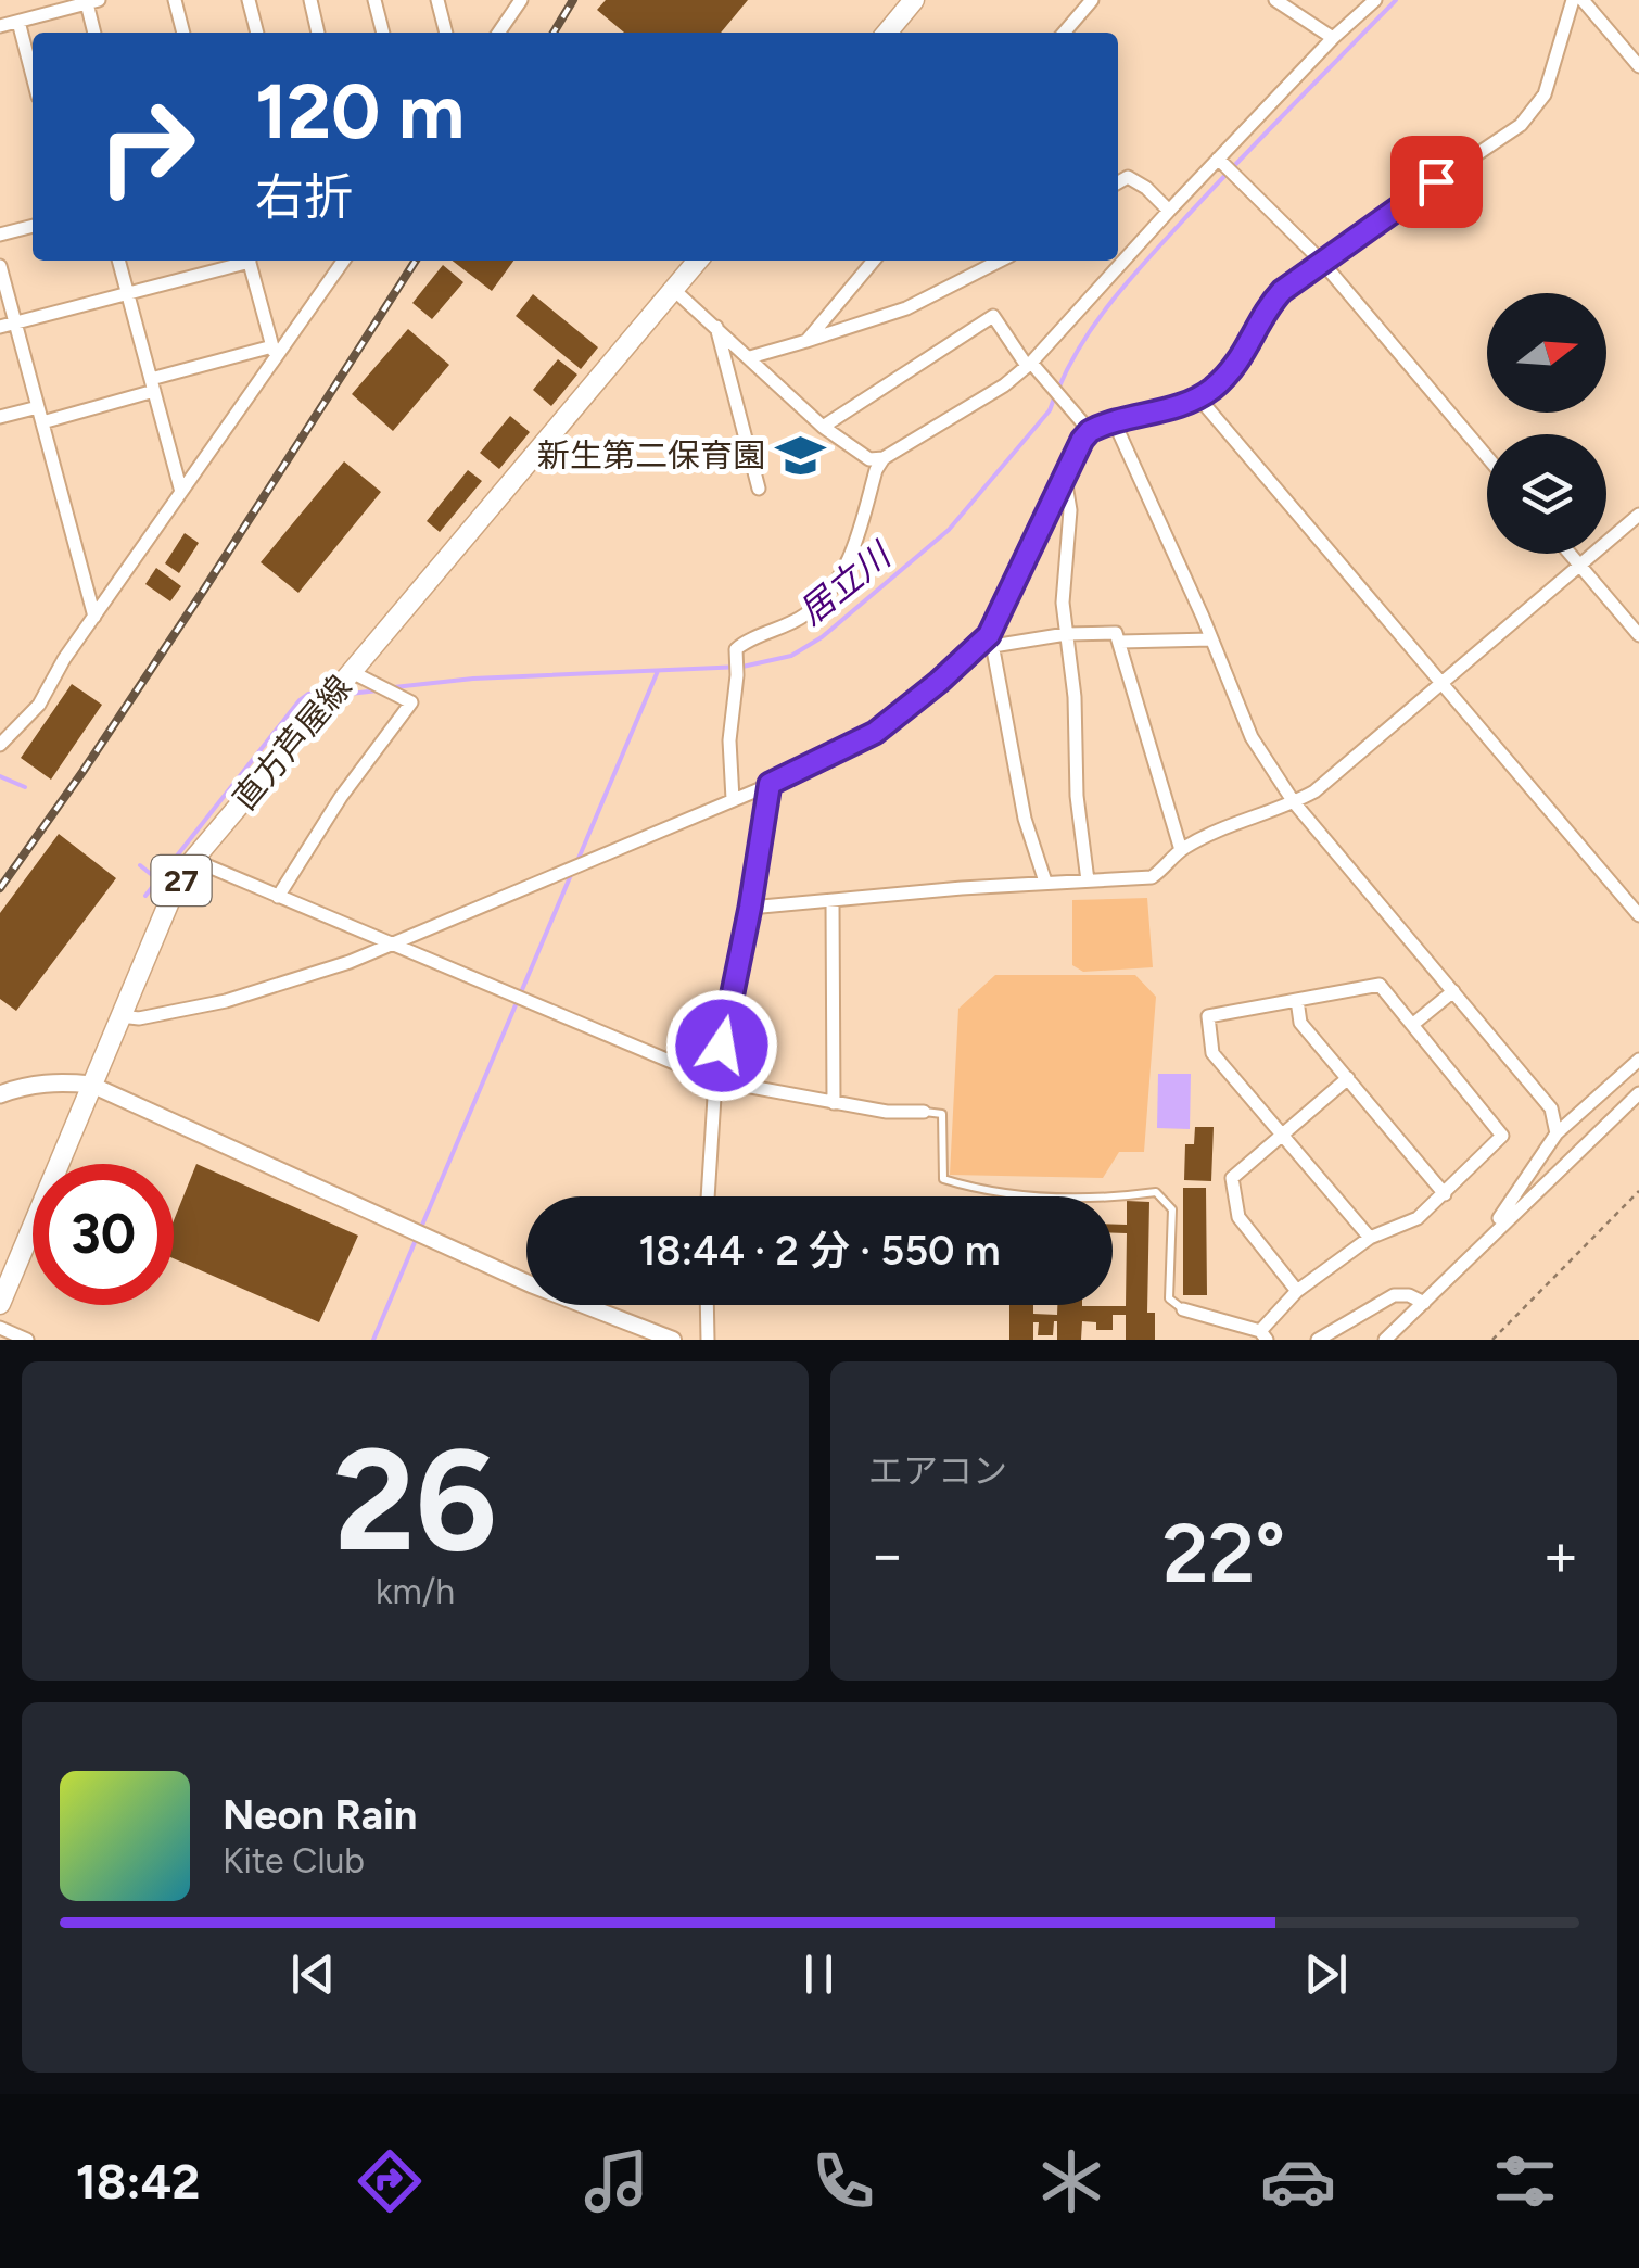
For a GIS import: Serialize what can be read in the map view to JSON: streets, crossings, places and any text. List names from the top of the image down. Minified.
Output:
{"streets":{"main road":["直方芦屋線","27"]},"water":["居立川"],"places":{"school or university":["新生第二保育園"]},"north":"right","page":{"turn":["120 m","右折"],"limit":"30","trip":"18:44 · 2 分 · 550 m","tile":[["26","km/h"],"エアコン"],"heat":["−","22°","+"],"song":["Neon Rain","Kite Club"],"tabs":"18:42"}}
